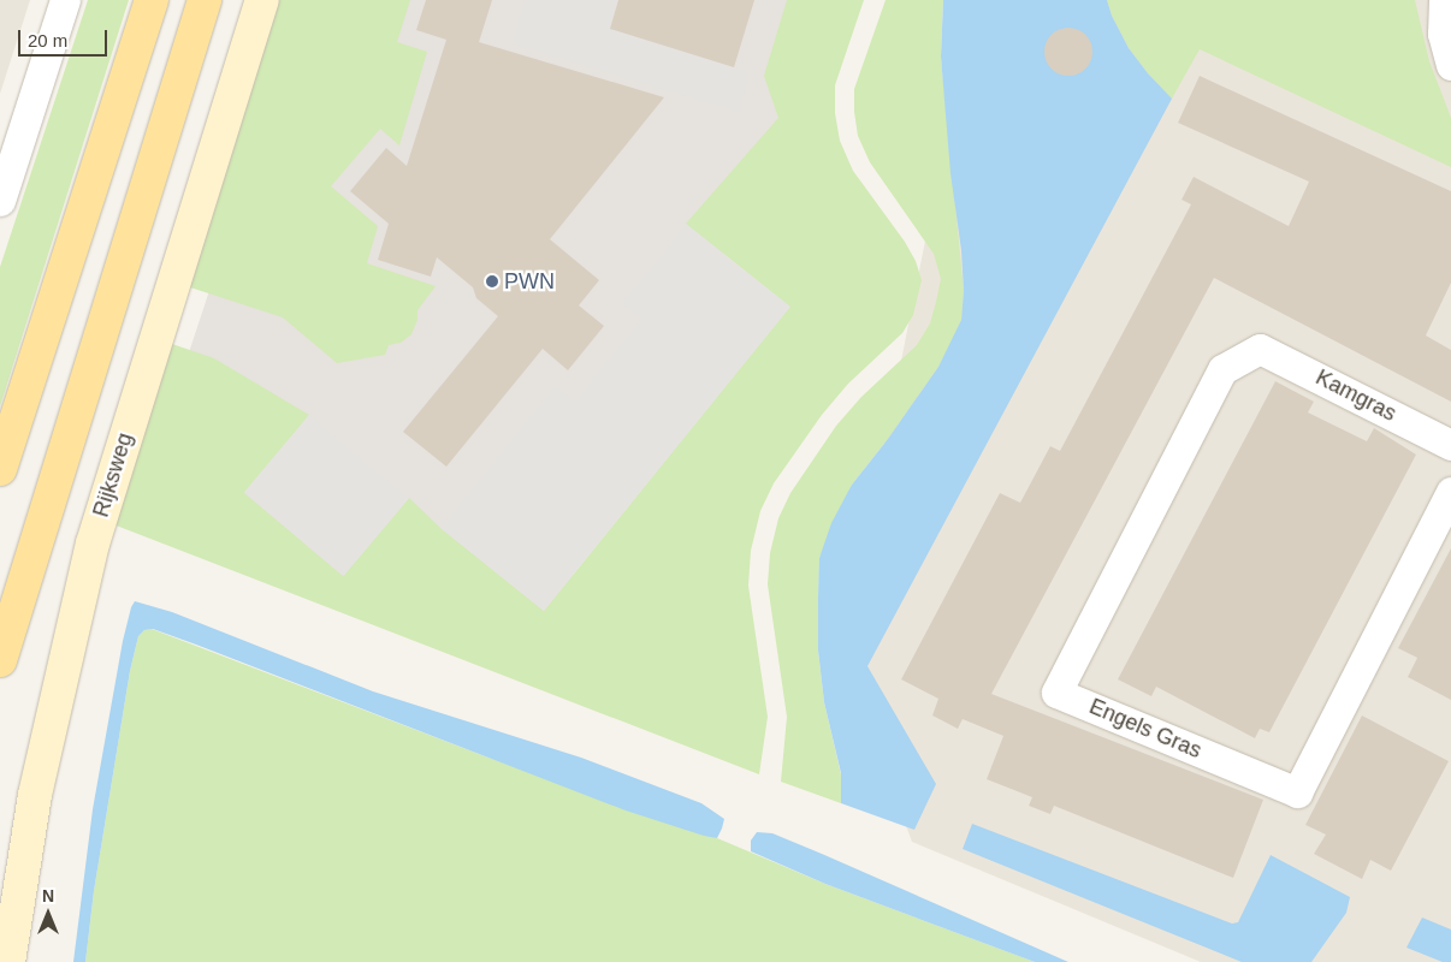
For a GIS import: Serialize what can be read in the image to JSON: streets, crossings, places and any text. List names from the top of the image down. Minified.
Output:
{"streets":{"street":["Kamgras","Rijksweg","Engels Gras"]},"crossings":[["Kamgras","Engels Gras"]],"places":["PWN"],"scale_bar":"20 m","north":"top"}
